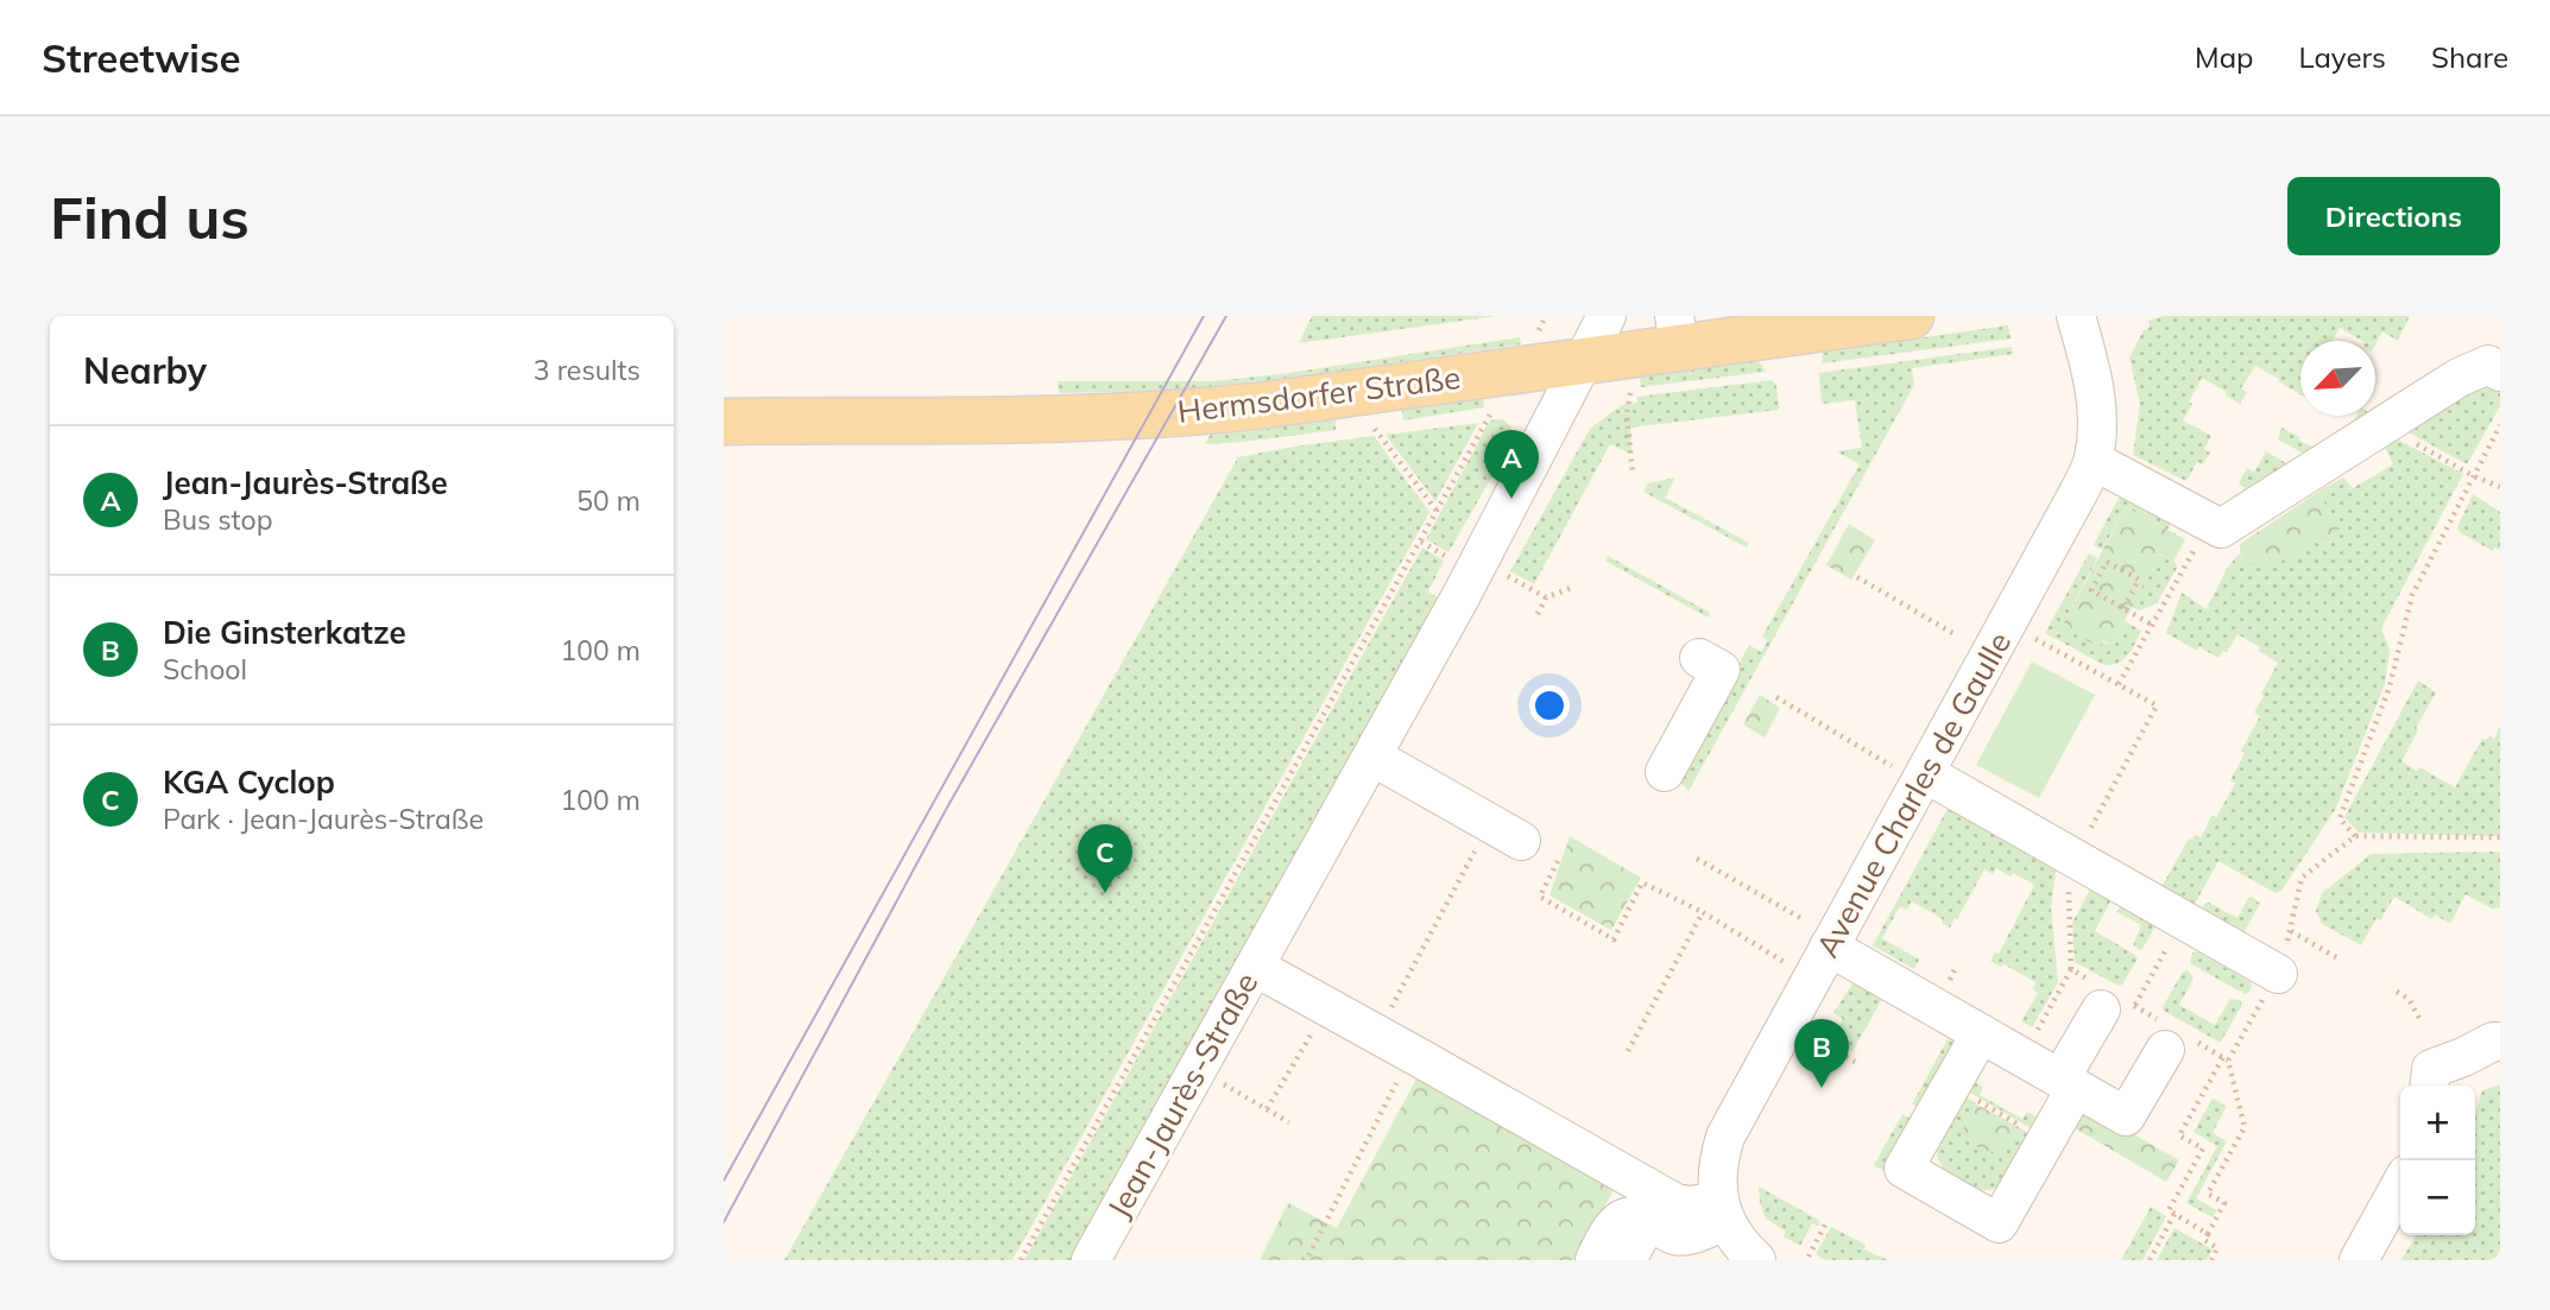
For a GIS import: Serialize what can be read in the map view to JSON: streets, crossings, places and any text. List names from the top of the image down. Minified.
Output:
{"streets":{"main road":["Hermsdorfer Straße"],"street":["Avenue Charles de Gaulle","Jean-Jaurès-Straße"]},"crossings":[["Hermsdorfer Straße","Jean-Jaurès-Straße"]],"north":"bottom left","page":{"header":"Streetwise","nav":["Map","Layers","Share"],"buttons":"Directions","title":"Find us","heading":["Nearby","3 results"],"list":[{"mark":"A","name":"Jean-Jaurès-Straße","note":"Bus stop","value":"50 m"},{"mark":"B","name":"Die Ginsterkatze","note":"School","value":"100 m"},{"mark":"C","name":"KGA Cyclop","note":"Park · Jean-Jaurès-Straße","value":"100 m"}],"pins":["A","C","B"],"map_buttons":["+","−"]}}
